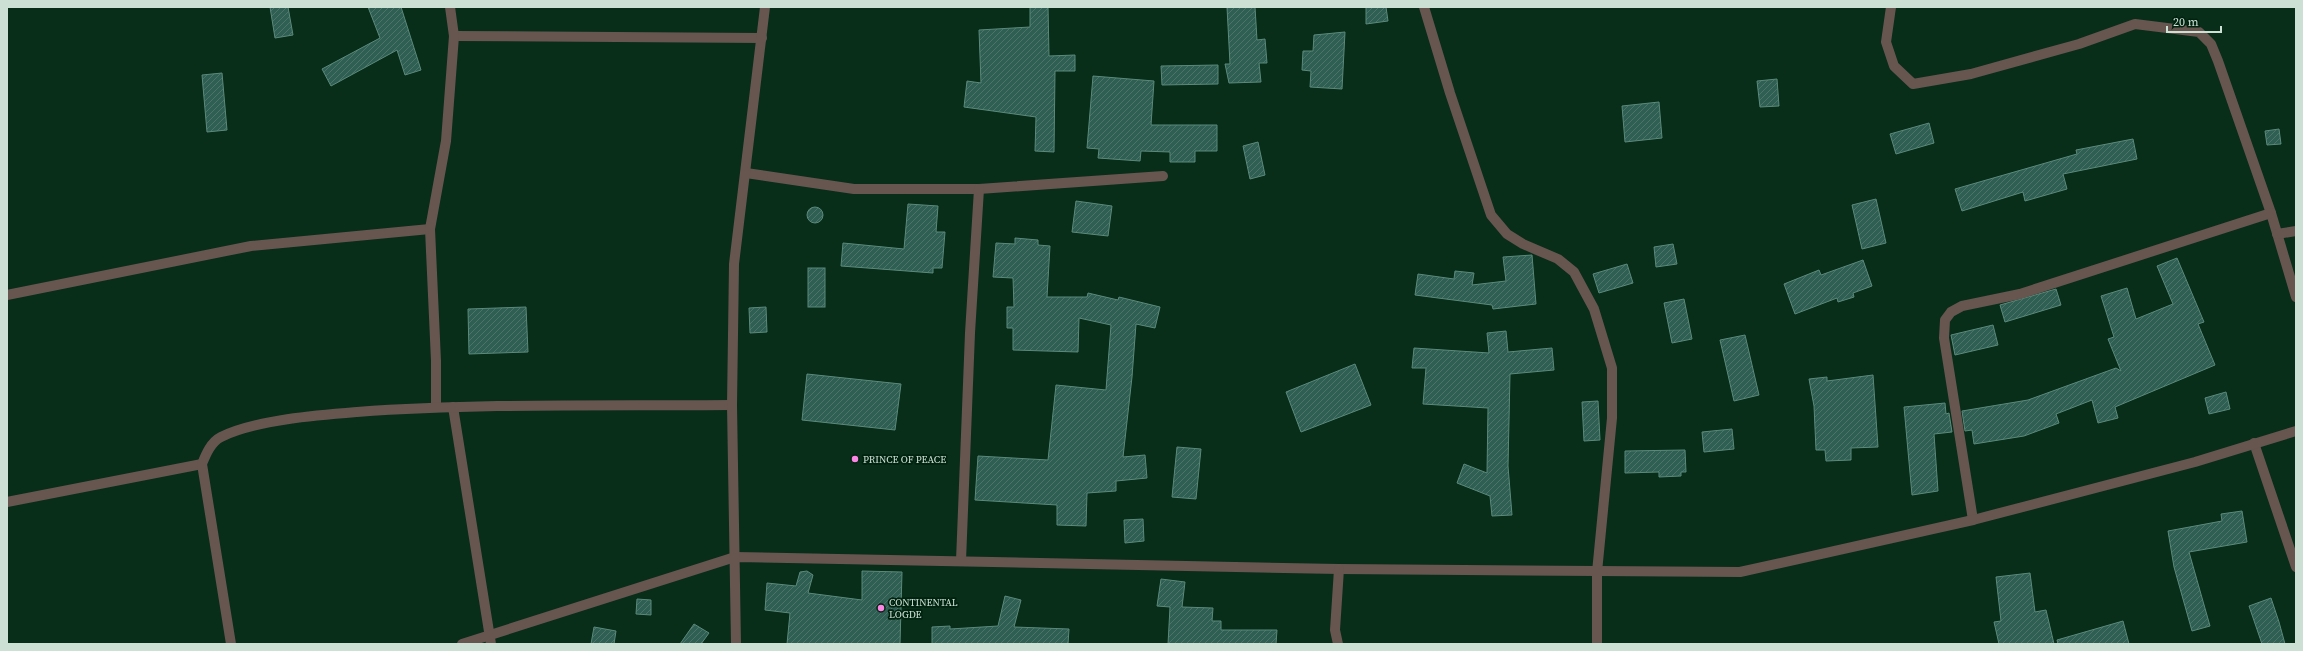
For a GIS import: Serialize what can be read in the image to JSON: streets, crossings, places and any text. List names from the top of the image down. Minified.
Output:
{"places":["PRINCE OF PEACE","CONTINENTAL LOGDE"],"scale_bar":"20 m"}
